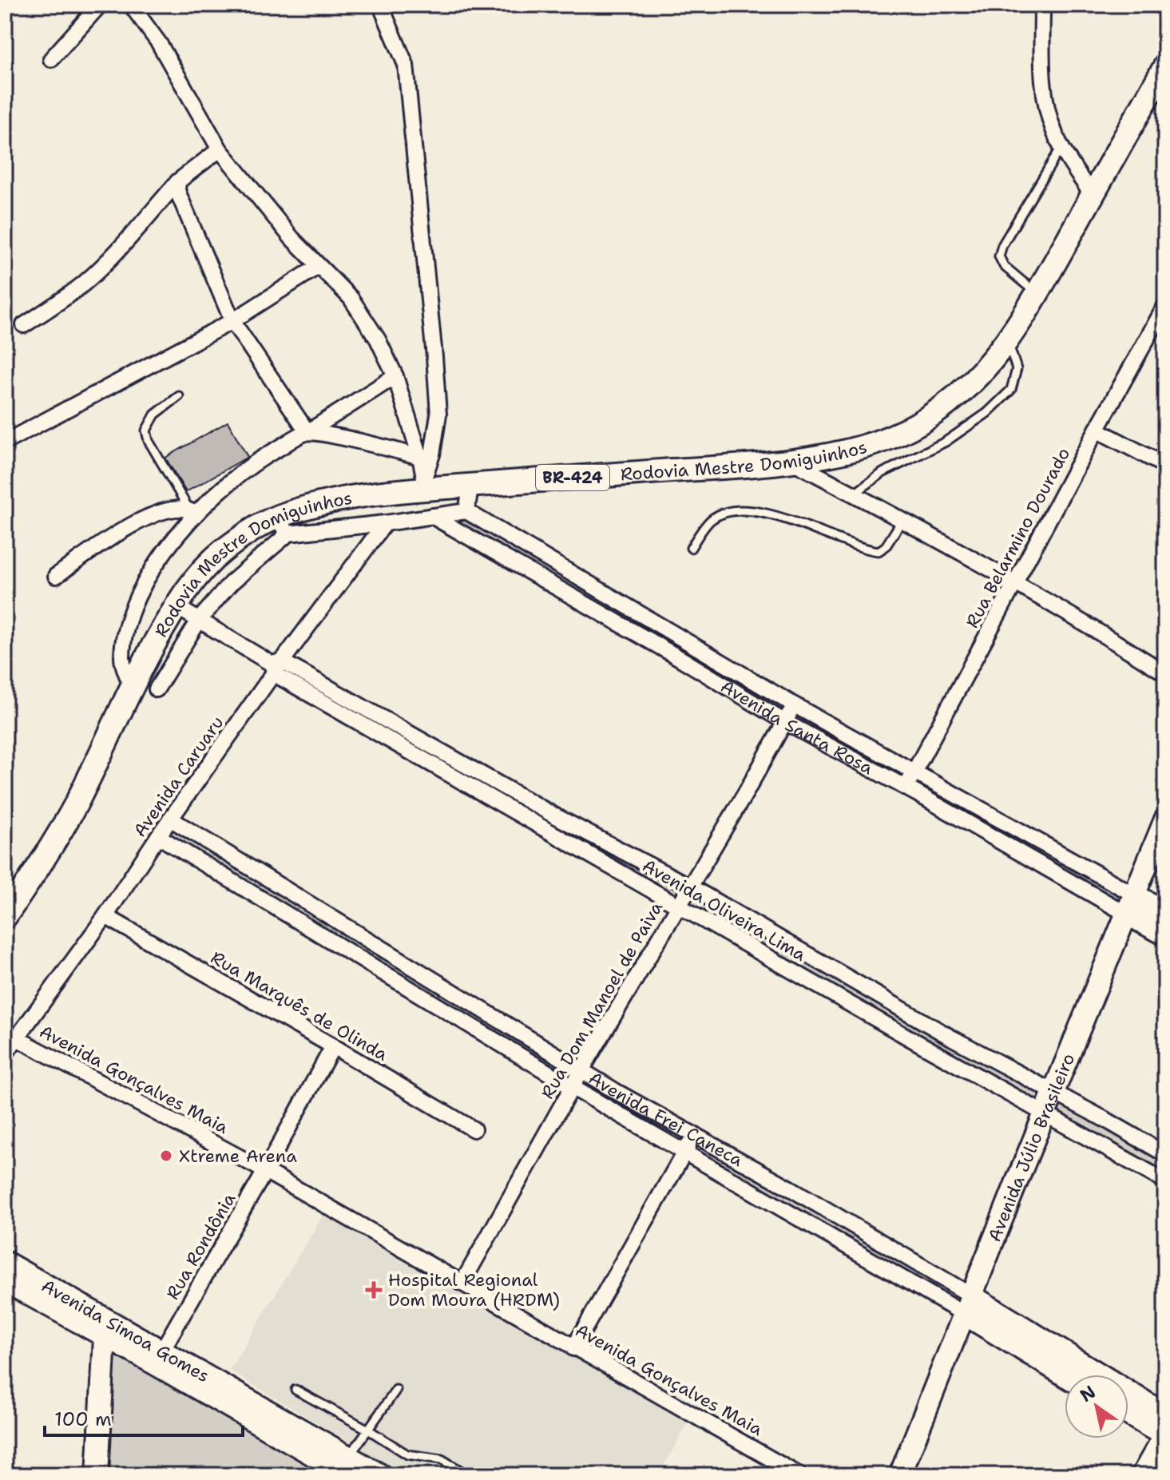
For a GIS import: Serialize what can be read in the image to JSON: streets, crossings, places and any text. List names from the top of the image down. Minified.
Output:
{"streets":{"main road":["Rodovia Mestre Domiguinhos","BR-424","Avenida Santa Rosa","Avenida Frei Caneca","Avenida Júlio Brasileiro","Avenida Simoa Gomes"],"street":["Rua Belarmino Dourado","Avenida Caruaru","Avenida Oliveira Lima","Rua Dom Manoel de Paiva","Rua Marquês de Olinda","Avenida Gonçalves Maia","Rua Rondônia"]},"crossings":[["Rodovia Mestre Domiguinhos","Avenida Oliveira Lima"],["Rua Belarmino Dourado","Avenida Santa Rosa"],["Avenida Santa Rosa","Rua Dom Manoel de Paiva"],["Avenida Santa Rosa","Avenida Júlio Brasileiro"],["Avenida Caruaru","Avenida Oliveira Lima"],["Avenida Caruaru","Rua Marquês de Olinda"],["Avenida Caruaru","Avenida Gonçalves Maia"],["Avenida Caruaru","Avenida Frei Caneca"],["Avenida Oliveira Lima","Rua Dom Manoel de Paiva"],["Avenida Oliveira Lima","Avenida Júlio Brasileiro"],["Rua Dom Manoel de Paiva","Avenida Gonçalves Maia"],["Rua Dom Manoel de Paiva","Avenida Frei Caneca"],["Rua Marquês de Olinda","Rua Rondônia"],["Avenida Gonçalves Maia","Rua Rondônia"],["Avenida Frei Caneca","Avenida Júlio Brasileiro"],["Rua Rondônia","Avenida Simoa Gomes"]],"places":{"other":["Xtreme Arena"],"health":["Hospital Regional Dom Moura (HRDM)"]},"scale_bar":"100 m","north":"top left"}
